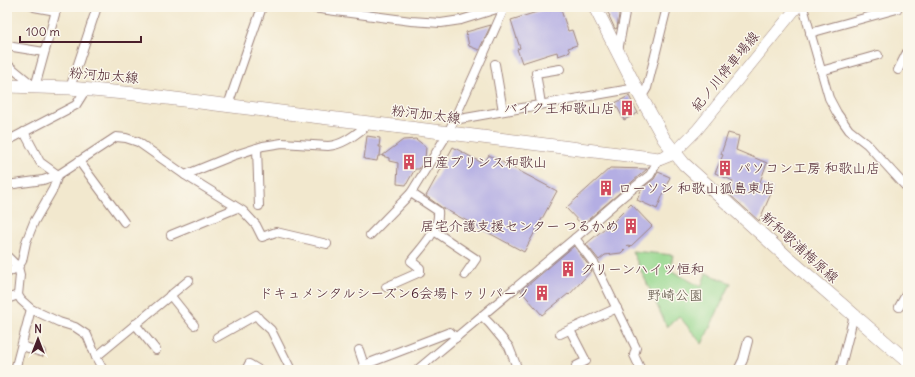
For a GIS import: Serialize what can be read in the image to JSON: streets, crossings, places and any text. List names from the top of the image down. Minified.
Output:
{"streets":{"main road":["紀ノ川停車場線","粉河加太線","新和歌浦梅原線"]},"crossings":[["紀ノ川停車場線","粉河加太線"],["紀ノ川停車場線","新和歌浦梅原線"],["粉河加太線","新和歌浦梅原線"]],"parks":["野崎公園"],"places":{"building":["バイク王和歌山店","日産プリンス和歌山","パソコン工房 和歌山店","ローソン 和歌山狐島東店","居宅介護支援センター つるかめ","グリーンハイツ恒和","ドキュメンタルシーズン6会場トゥリパーノ"]},"scale_bar":"100 m","north":"top"}
